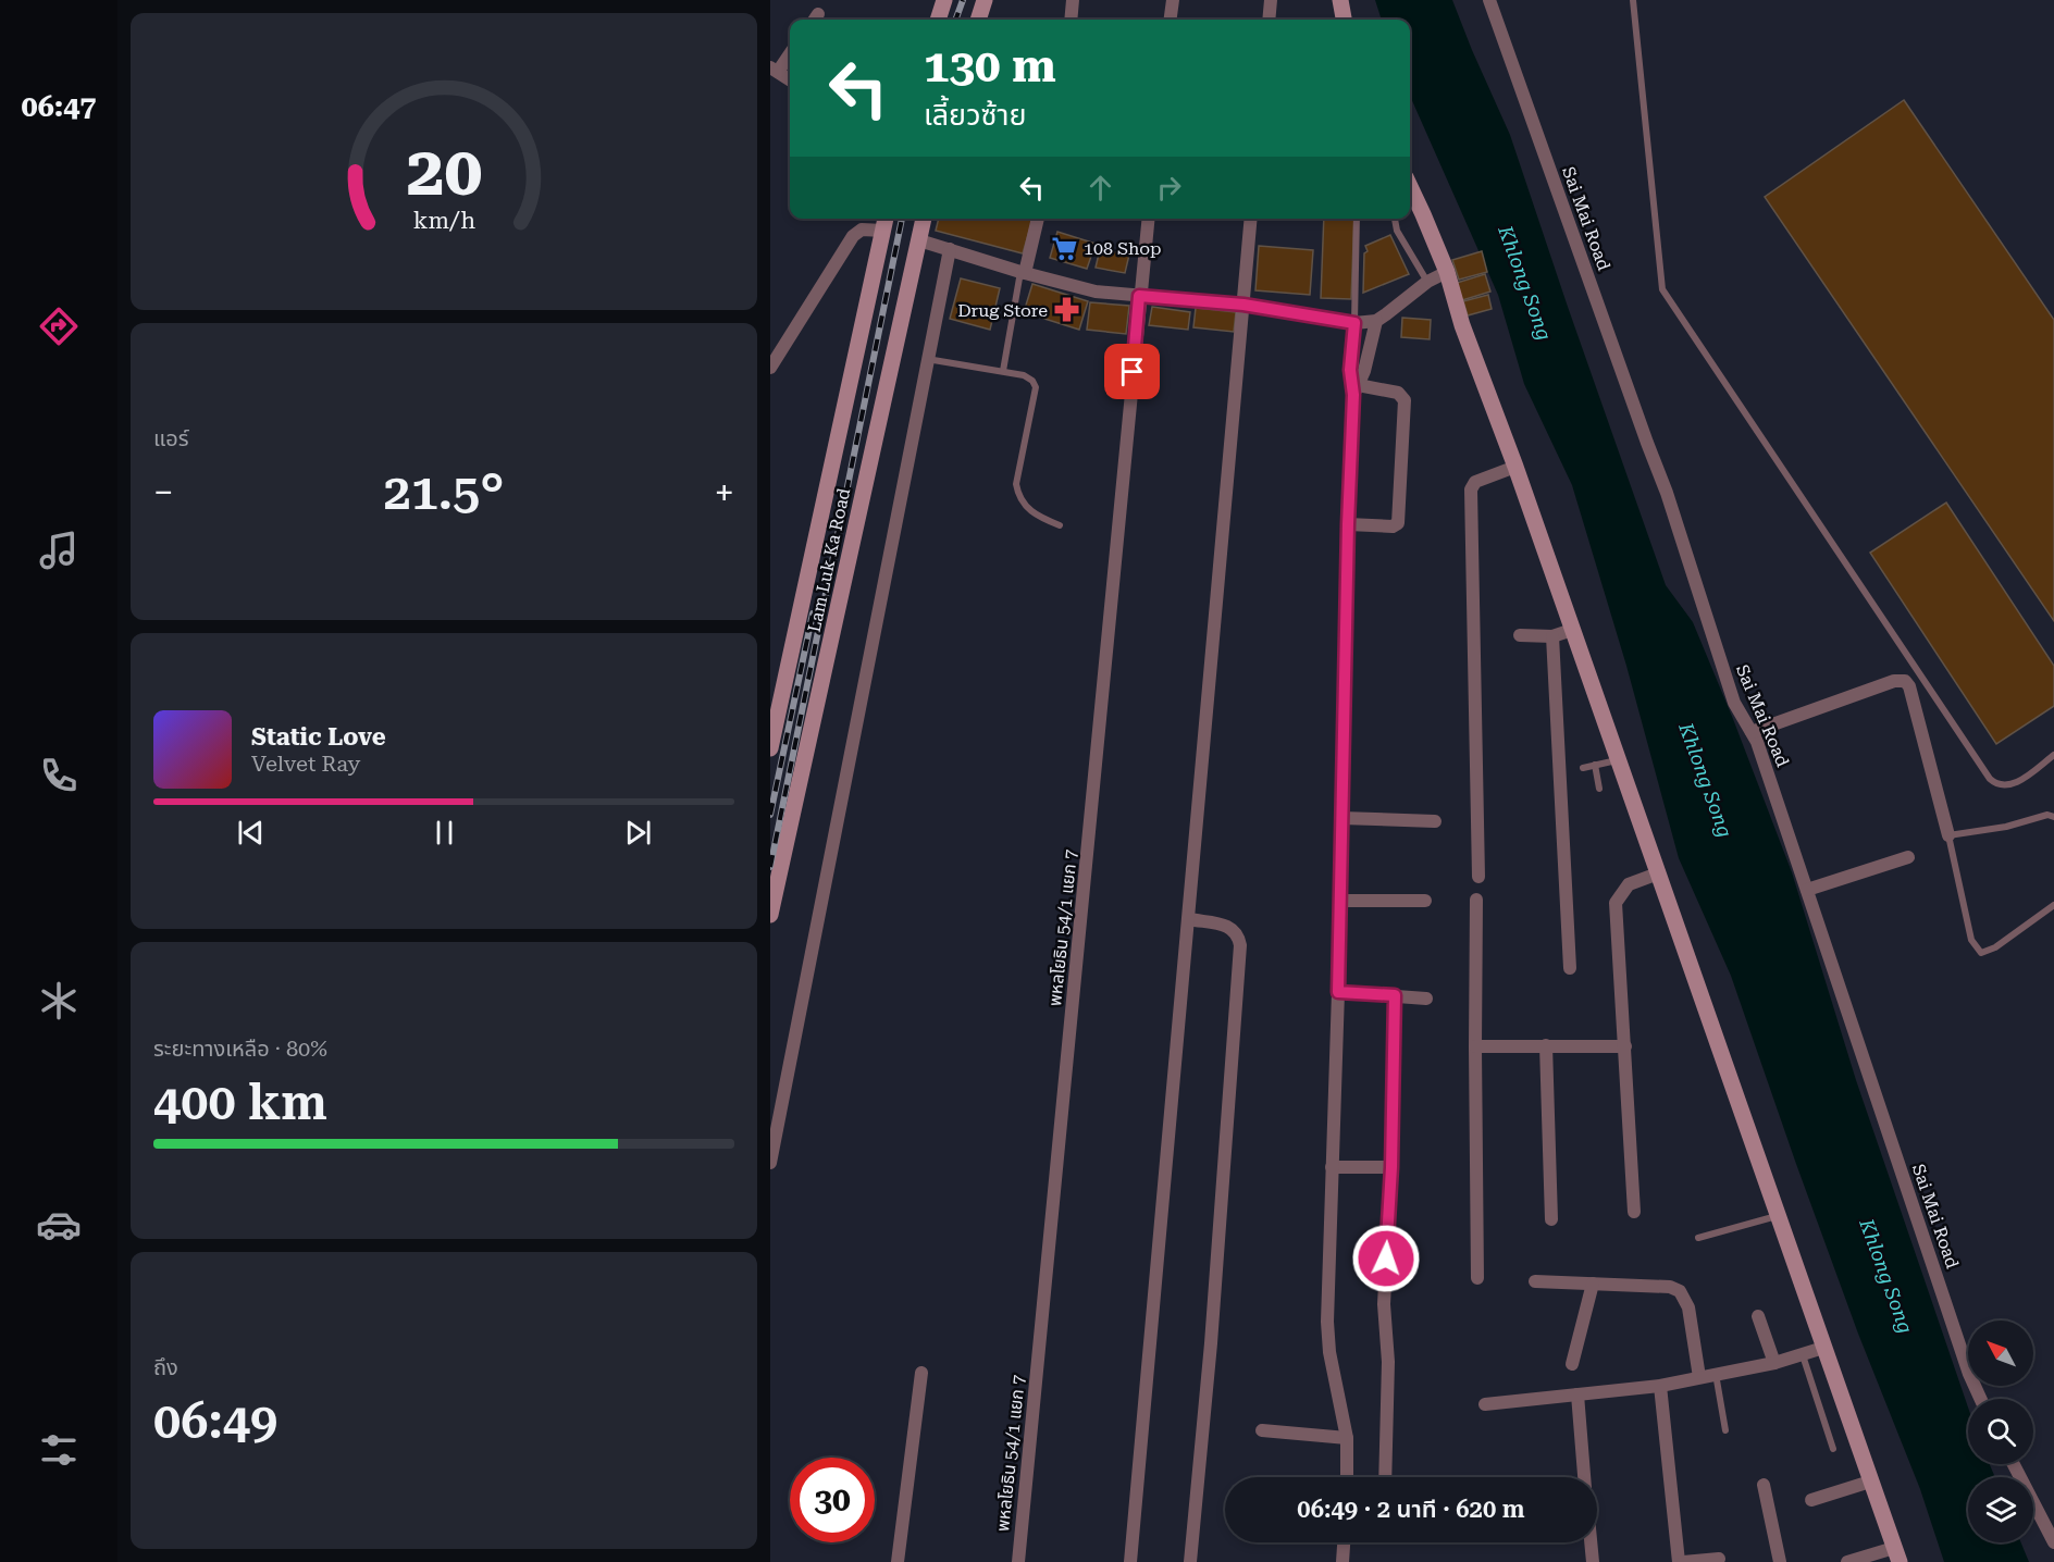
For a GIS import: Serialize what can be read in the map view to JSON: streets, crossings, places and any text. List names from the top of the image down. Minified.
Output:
{"streets":{"street":["Sai Mai Road","Lam Luk Ka Road","พหลโยธิน 54/1 แยก 7"]},"water":["Khlong Song"],"places":{"supermarket":["108 Shop"],"pharmacy":["Drug Store"]},"north":"top left","page":{"tabs":"06:47","turn":["130 m","เลี้ยวซ้าย"],"tile":["แอร์",["ระยะทางเหลือ · 80%","400 km"],["ถึง","06:49"]],"heat":["−","21.5°","+"],"song":["Static Love","Velvet Ray"],"limit":"30","trip":"06:49 · 2 นาที · 620 m","gauge":["20","km/h"]}}
